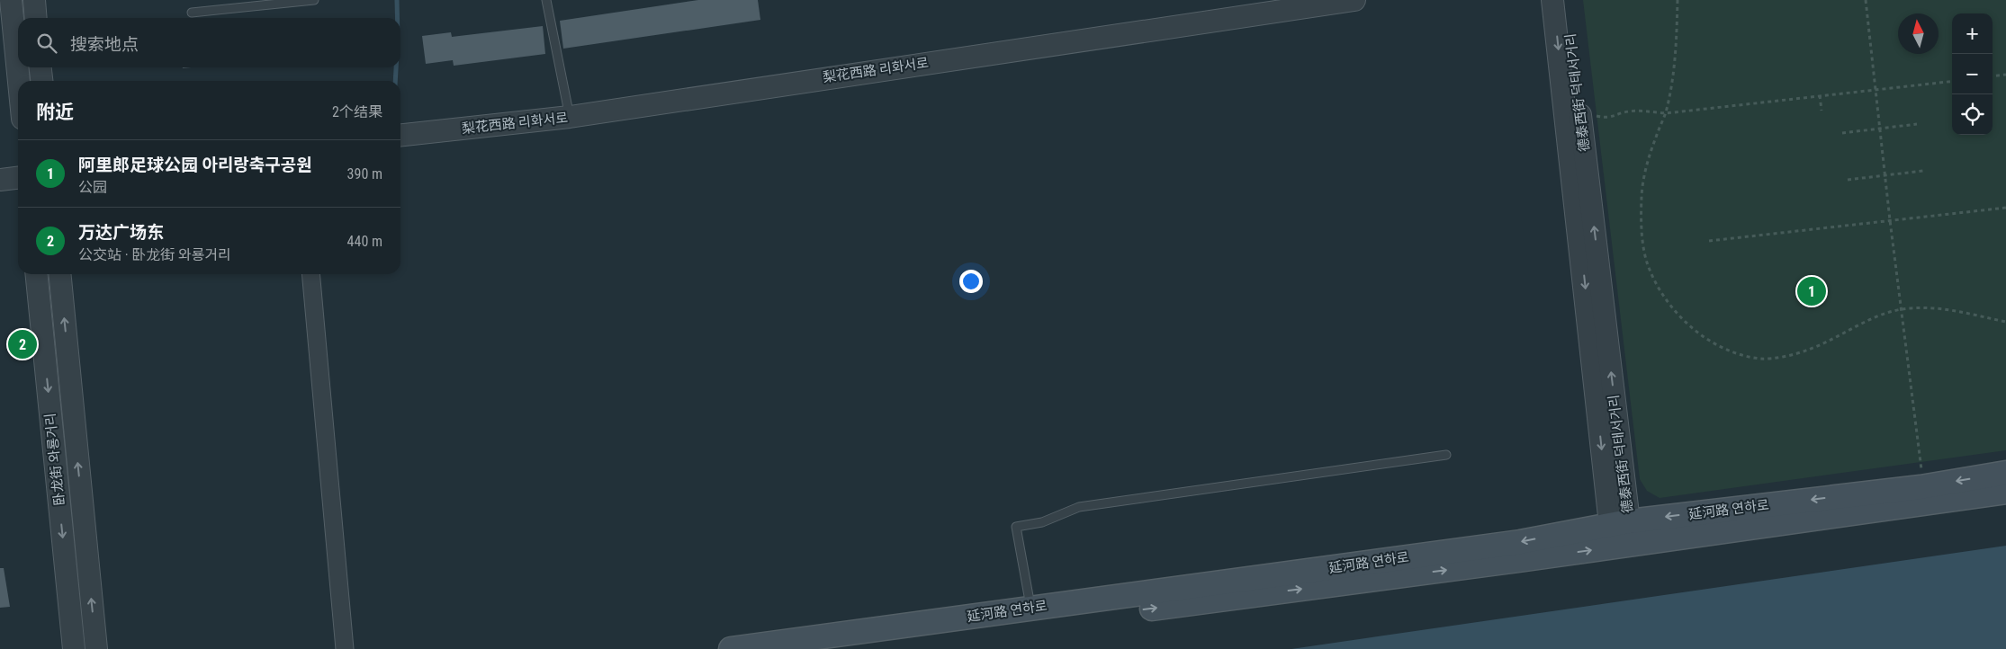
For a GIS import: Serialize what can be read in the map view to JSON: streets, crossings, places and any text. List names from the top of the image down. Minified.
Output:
{"streets":{"main road":["延河路 연하로"],"street":["梨花西路 리화서로","德泰西街 덕태서거리","卧龙街 와룡거리"]},"crossings":[["德泰西街 덕태서거리","延河路 연하로"]],"north":"top","page":{"map_buttons":["+","−"],"search":"搜索地点","heading":["附近","2个结果"],"list":[{"mark":"1","name":"阿里郎足球公园 아리랑축구공원","note":"公园","value":"390 m"},{"mark":"2","name":"万达广场东","note":"公交站 · 卧龙街 와룡거리","value":"440 m"}],"pins":["1","2"]}}
